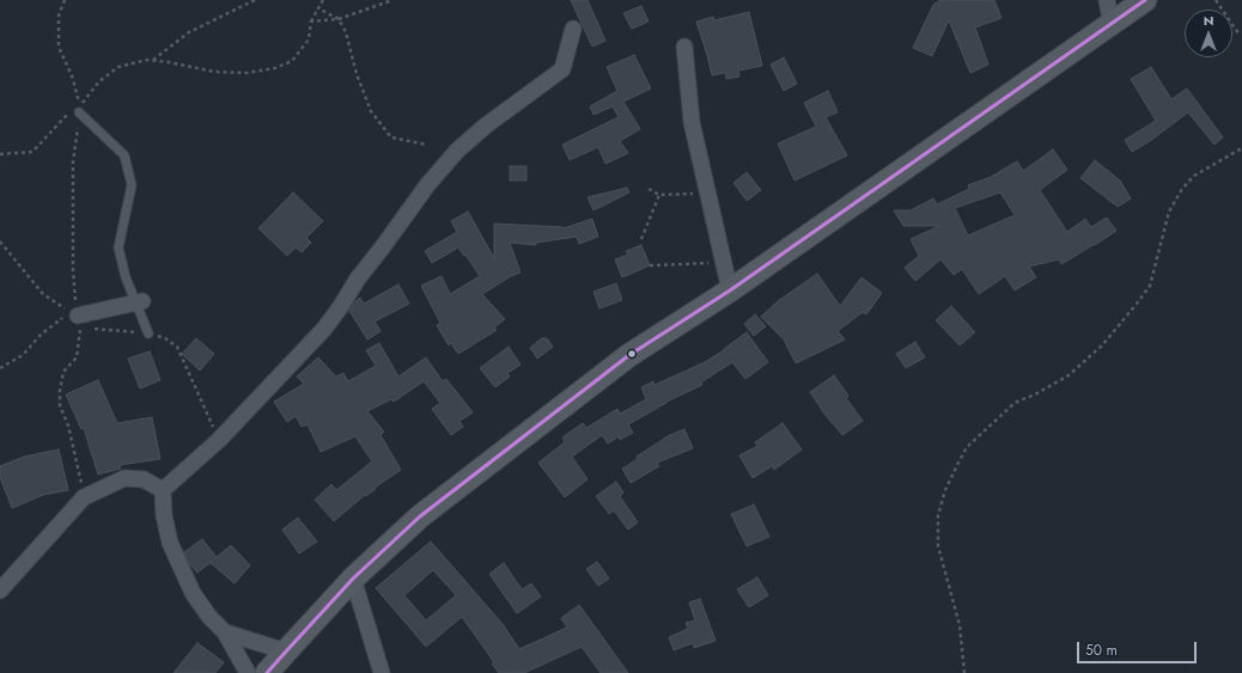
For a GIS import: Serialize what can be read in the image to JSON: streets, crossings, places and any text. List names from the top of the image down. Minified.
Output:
{"scale_bar":"50 m","north":"top"}
